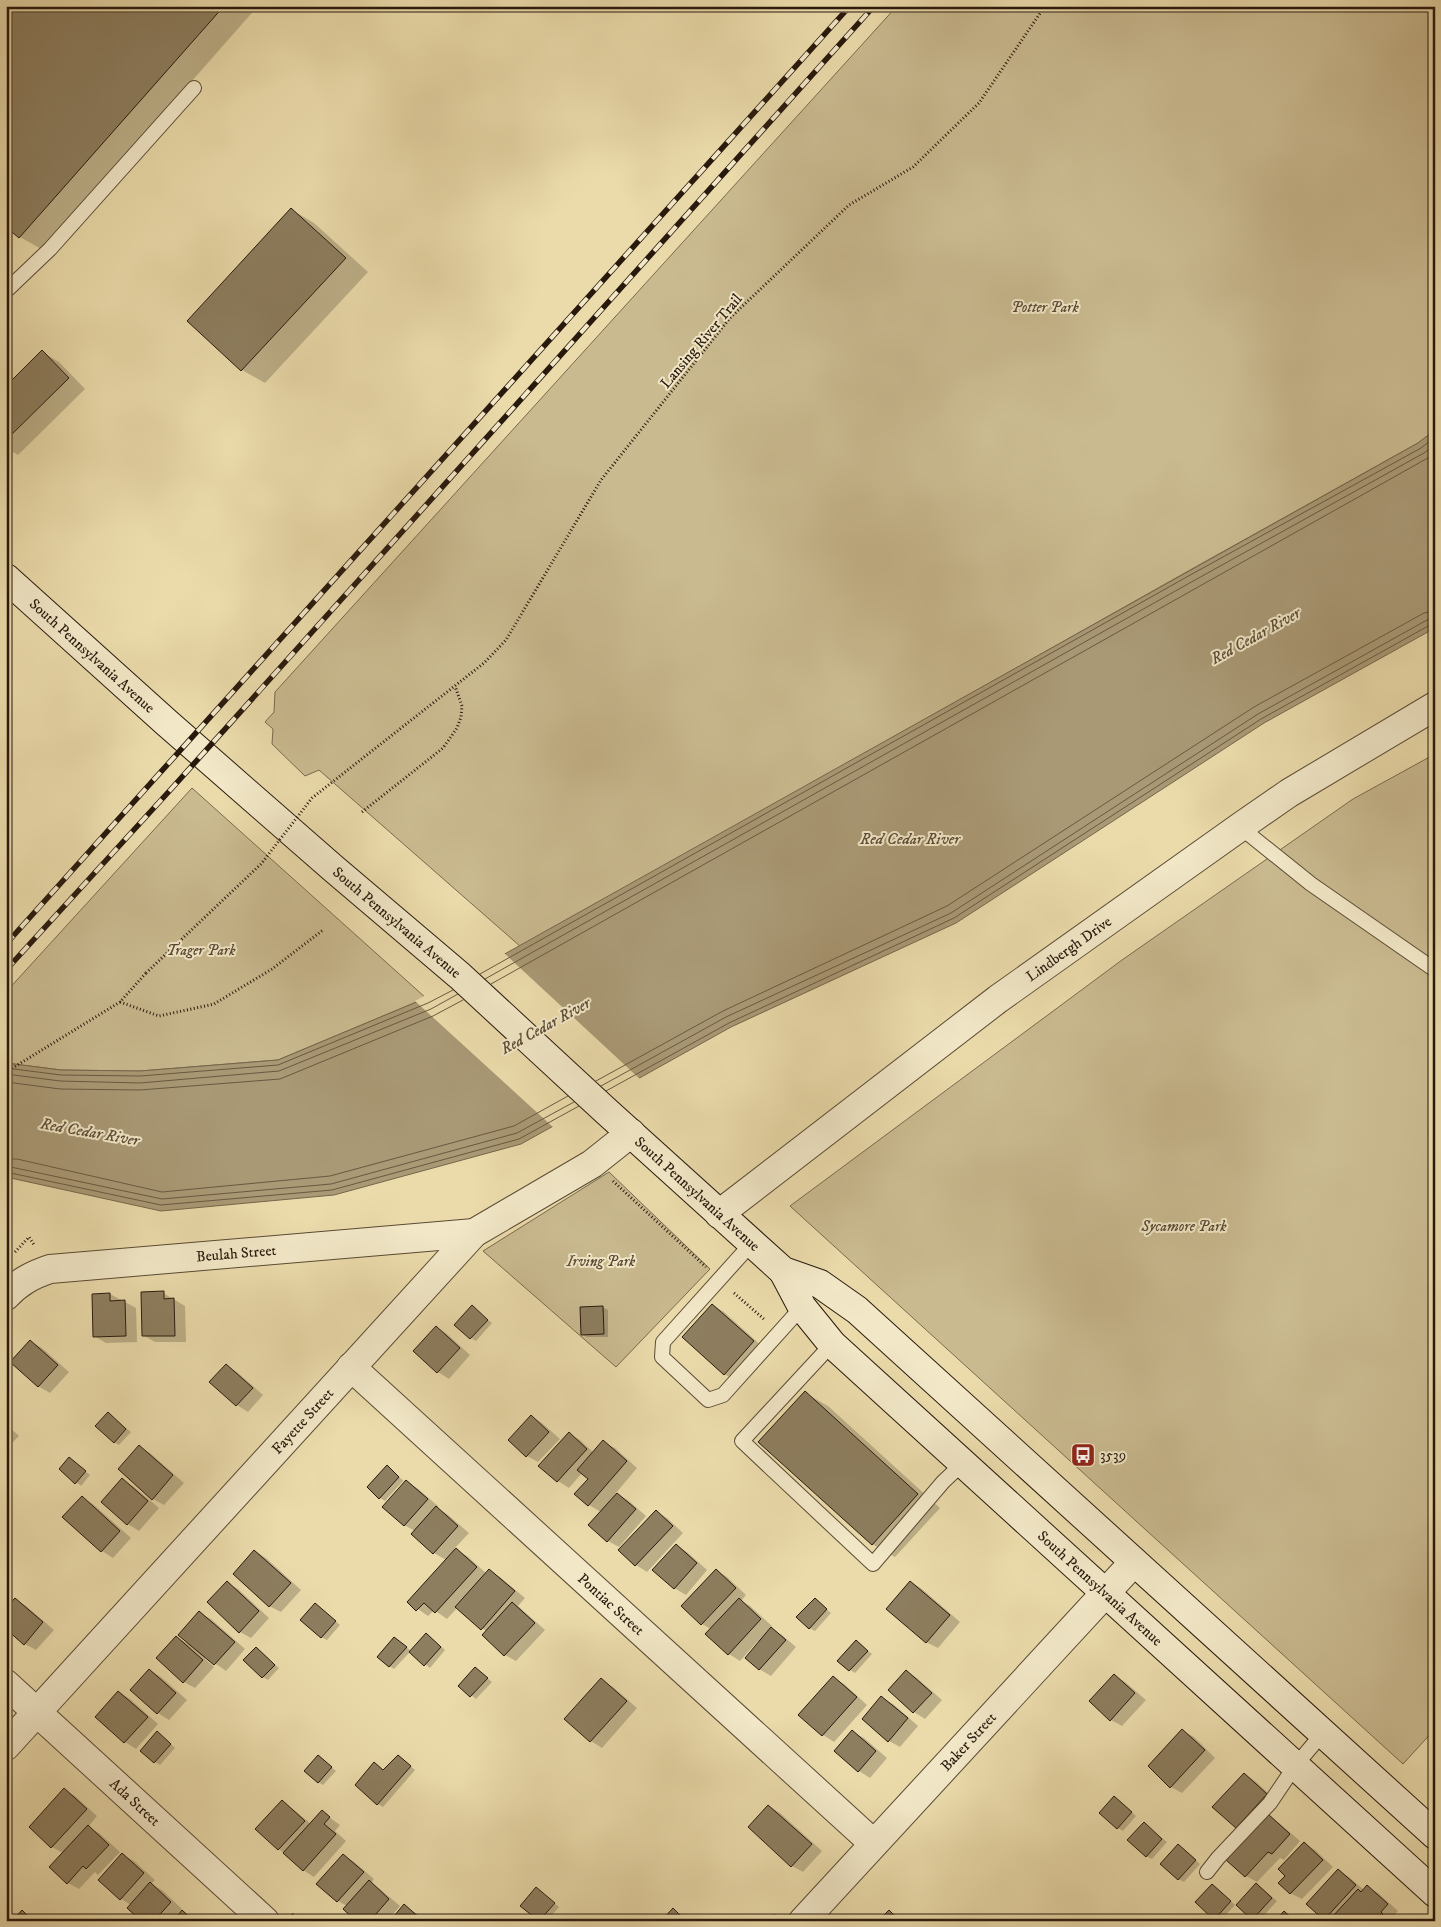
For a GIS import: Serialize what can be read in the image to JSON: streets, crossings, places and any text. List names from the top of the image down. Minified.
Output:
{"streets":{"street":["South Pennsylvania Avenue","Lindbergh Drive","Beulah Street","Fayette Street","Pontiac Street","Baker Street","Ada Street"],"path":["Lansing River Trail"]},"crossings":[["South Pennsylvania Avenue","Lindbergh Drive"],["South Pennsylvania Avenue","Fayette Street"],["South Pennsylvania Avenue","Baker Street"],["Beulah Street","Fayette Street"],["Fayette Street","Pontiac Street"],["Fayette Street","Ada Street"],["Pontiac Street","Baker Street"]],"water":["Red Cedar River"],"parks":["Potter Park","Trager Park","Sycamore Park","Irving Park"],"places":{"bus stop":["3539"]}}
